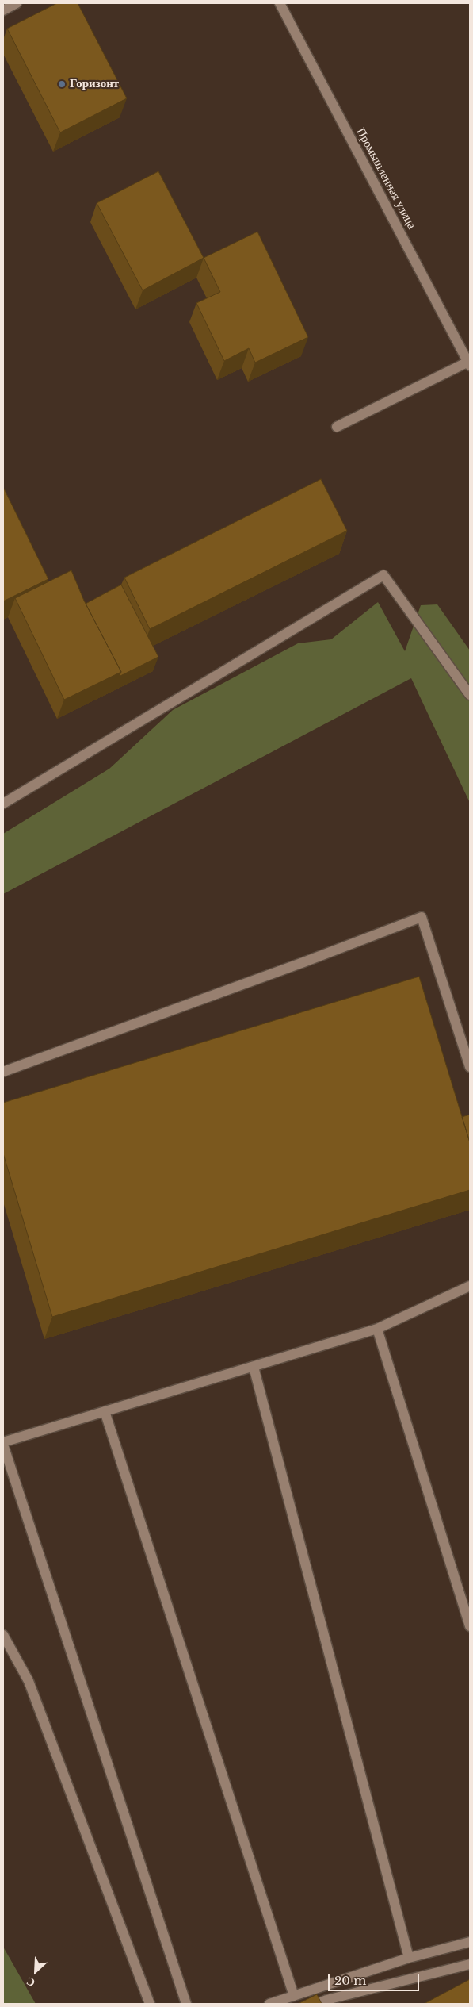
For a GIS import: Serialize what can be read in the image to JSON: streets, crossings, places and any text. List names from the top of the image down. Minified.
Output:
{"streets":{"street":["Промышленная улица"]},"places":["Горизонт"],"scale_bar":"20 m","north":"bottom left"}
